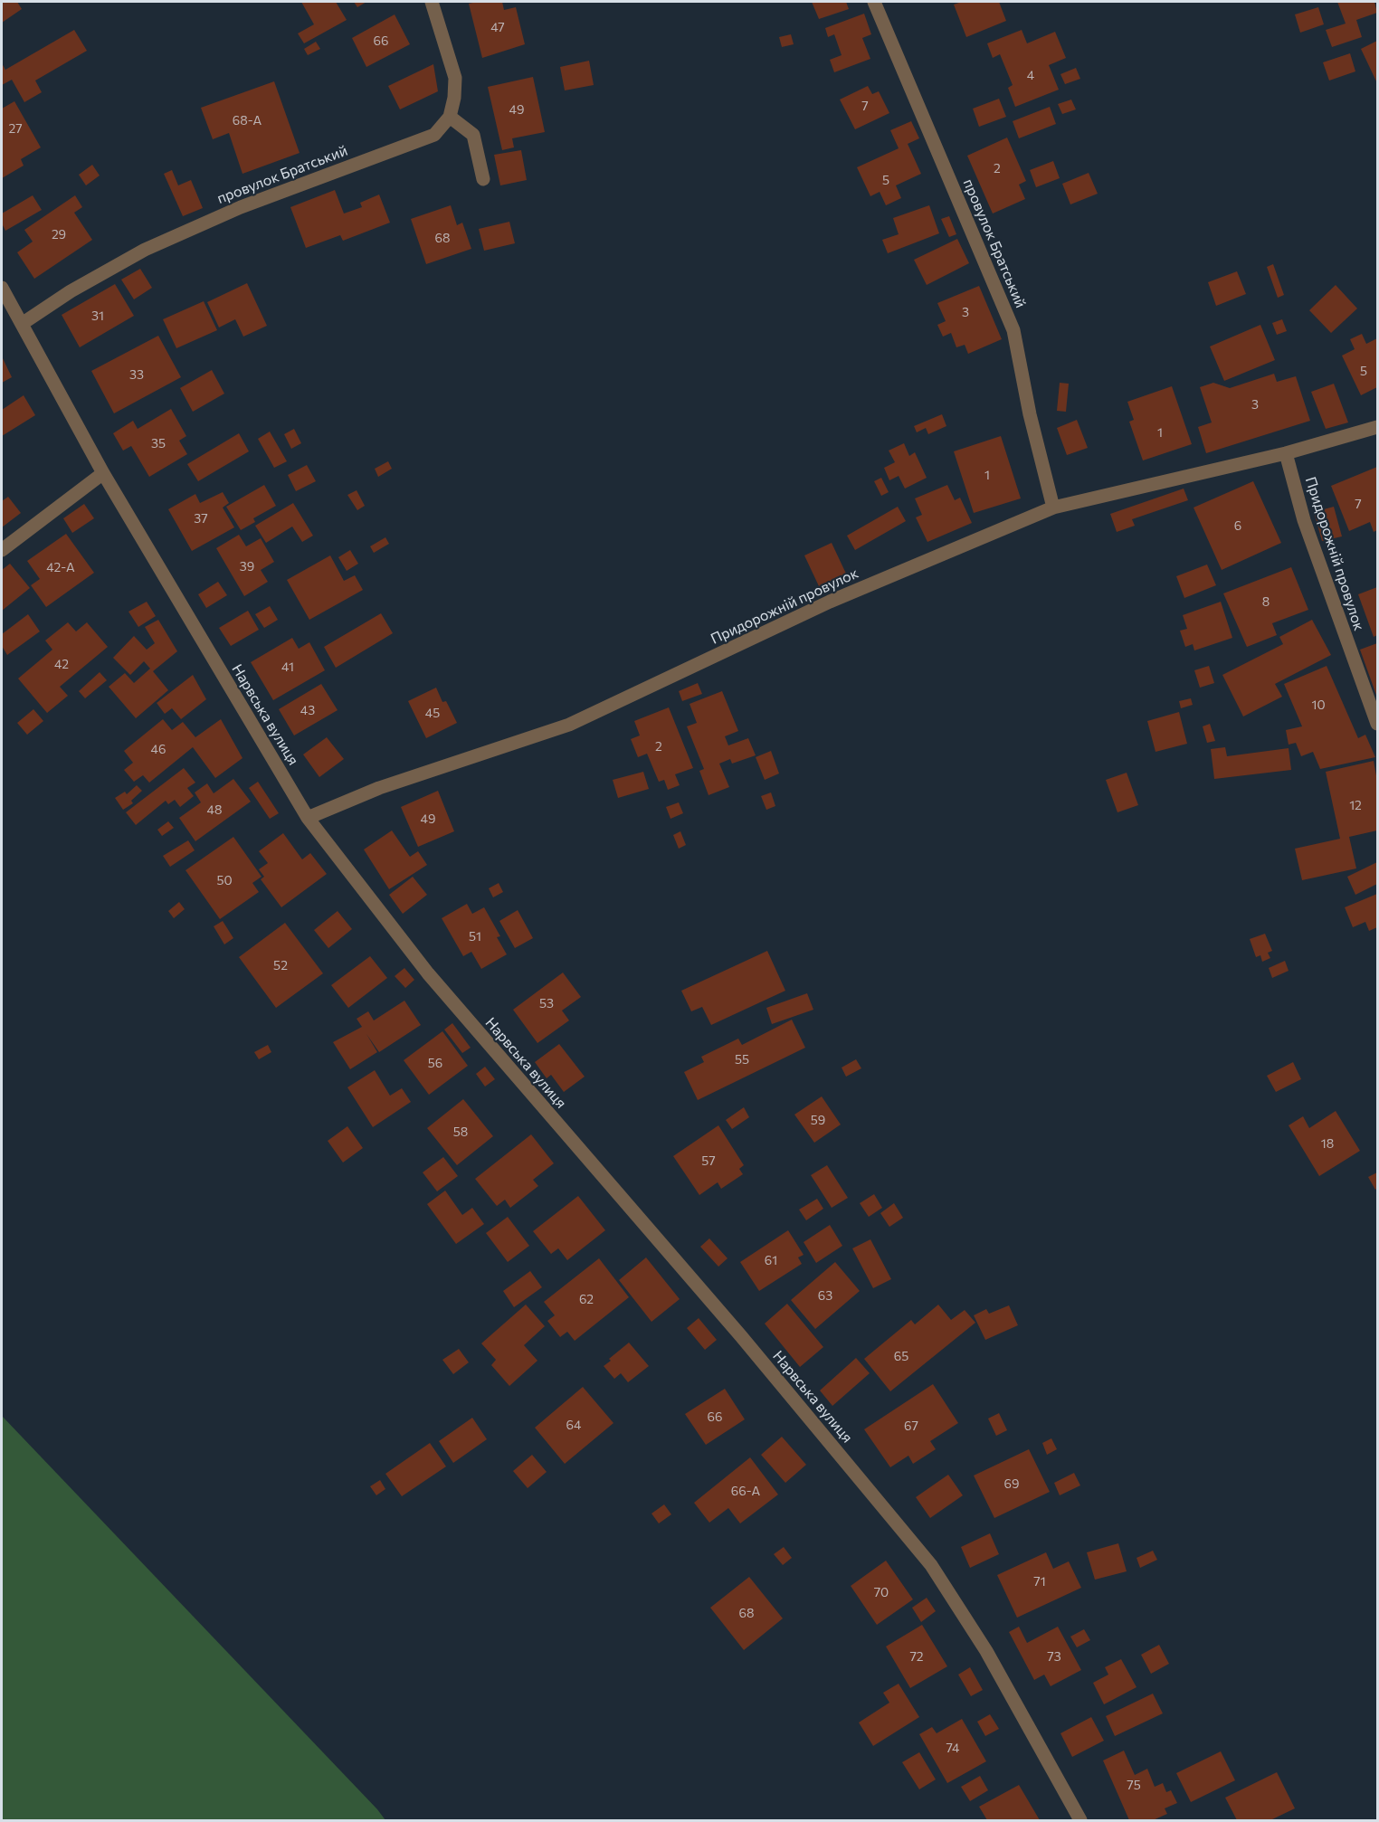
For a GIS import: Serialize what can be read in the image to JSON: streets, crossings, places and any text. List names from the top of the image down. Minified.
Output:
{"streets":{"street":["провулок Братський","Придорожній провулок","Нарвська вулиця"]},"crossings":[["провулок Братський","Придорожній провулок"],["провулок Братський","Нарвська вулиця"],["Придорожній провулок","Нарвська вулиця"]],"house_numbers":["47","66","4","7","49","68-А","27","2","5","29","68","3","31","5","33","3","1","35","1","7","37","6","39","42-А","8","42","41","10","43","45","2","46","12","48","49","50","51","52","53","55","56","59","58","18","57","61","63","62","65","66","64","67","69","66-А","71","70","68","72","73","74","75"]}
